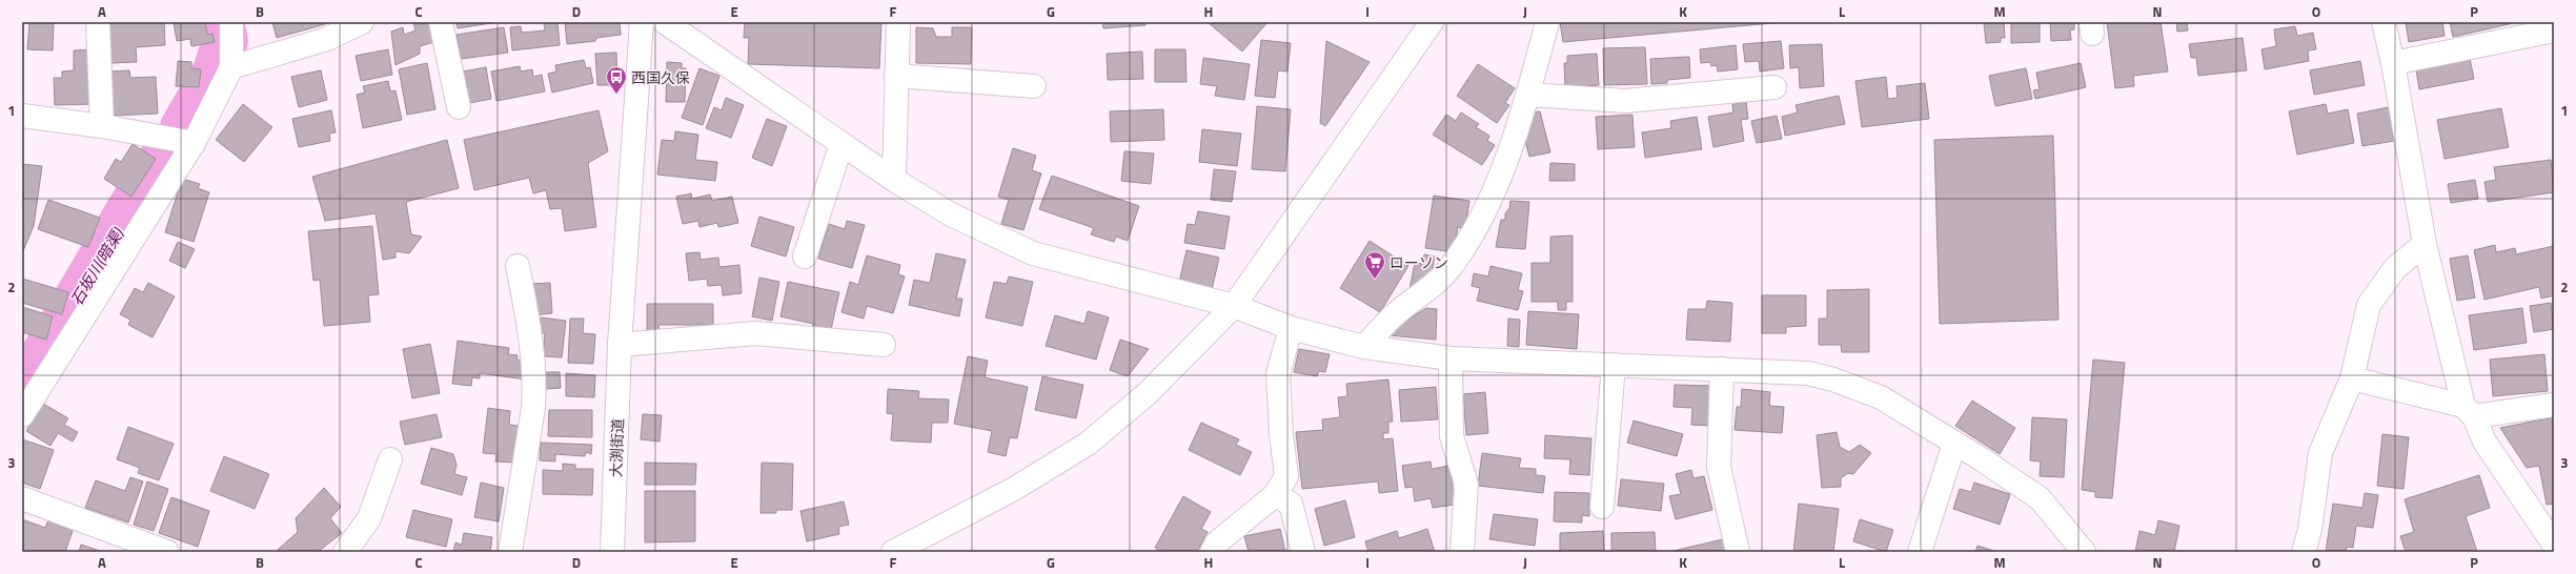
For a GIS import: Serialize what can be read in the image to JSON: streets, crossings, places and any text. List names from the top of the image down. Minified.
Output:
{"streets":{"street":["大渕街道"]},"water":["石坂川(暗渠)"],"places":{"bus stop":["西国久保"],"supermarket":["ローソン"]},"grid":{"columns":["A","B","C","D","E","F","G","H","I","J","K","L","M","N","O","P"],"rows":["1","2","3"]}}
